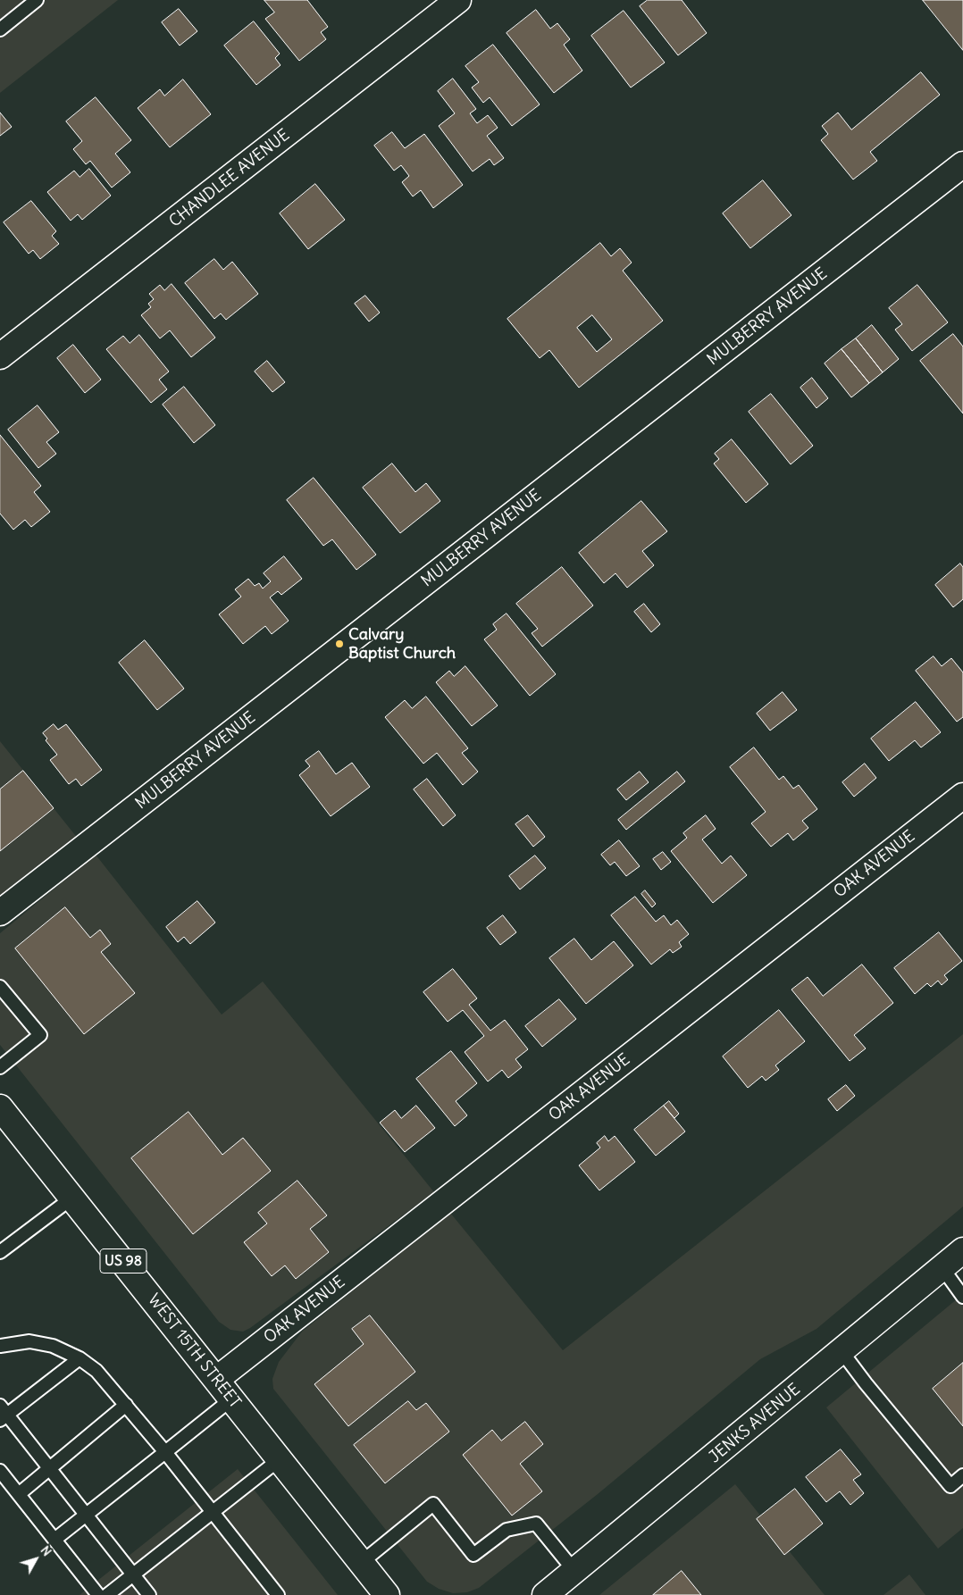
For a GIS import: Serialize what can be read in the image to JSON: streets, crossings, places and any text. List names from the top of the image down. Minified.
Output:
{"streets":{"main road":["CHANDLEE AVENUE","MULBERRY AVENUE","OAK AVENUE","US 98","WEST 15TH STREET","JENKS AVENUE"]},"crossings":[["OAK AVENUE","WEST 15TH STREET"]],"places":["Calvary Baptist Church"],"north":"top right"}
